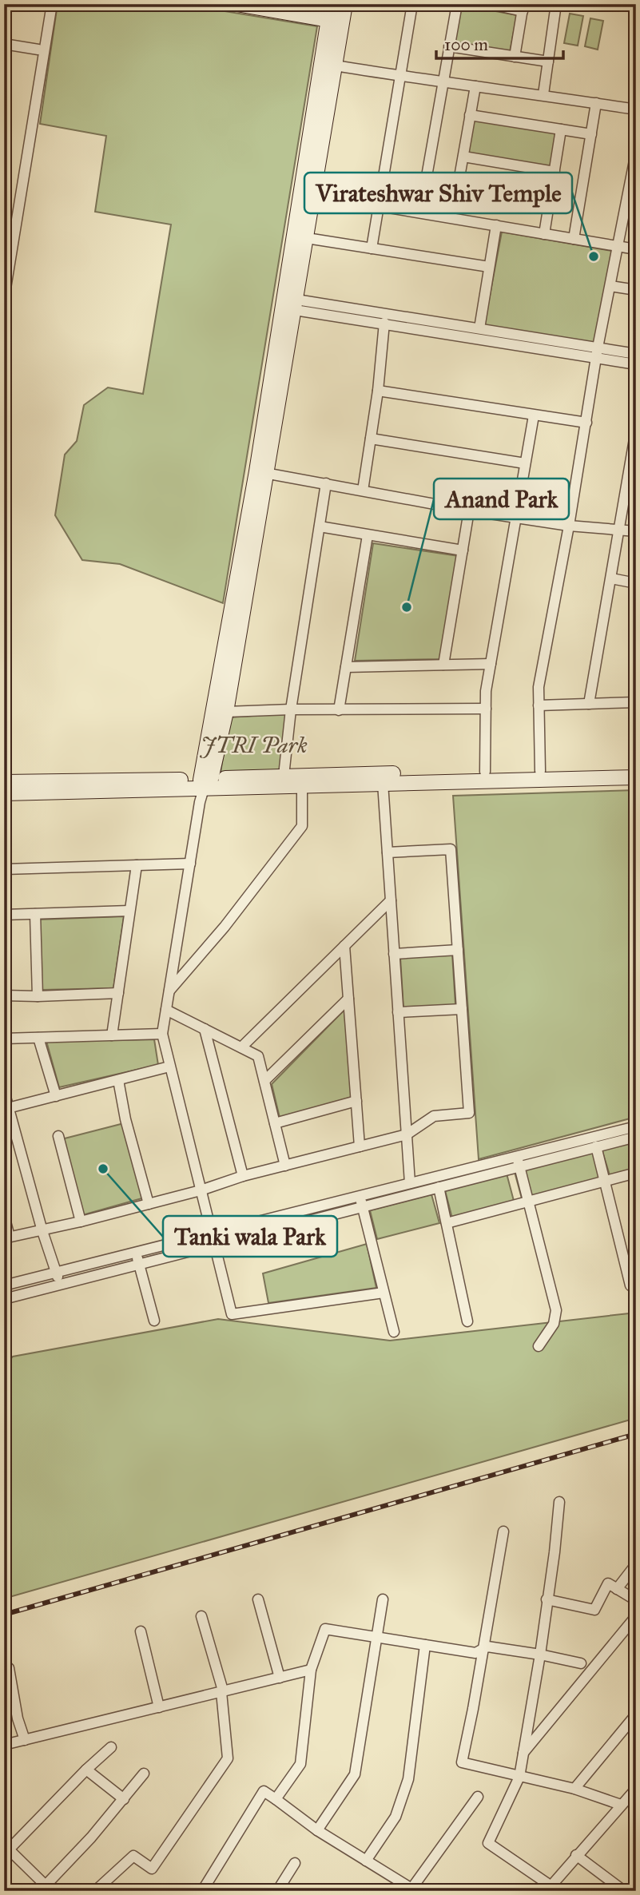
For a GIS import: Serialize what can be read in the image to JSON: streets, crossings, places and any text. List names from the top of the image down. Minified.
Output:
{"parks":["JTRI Park"],"places":["Virateshwar Shiv Temple","Anand Park","Tanki wala Park"],"scale_bar":"100 m"}
